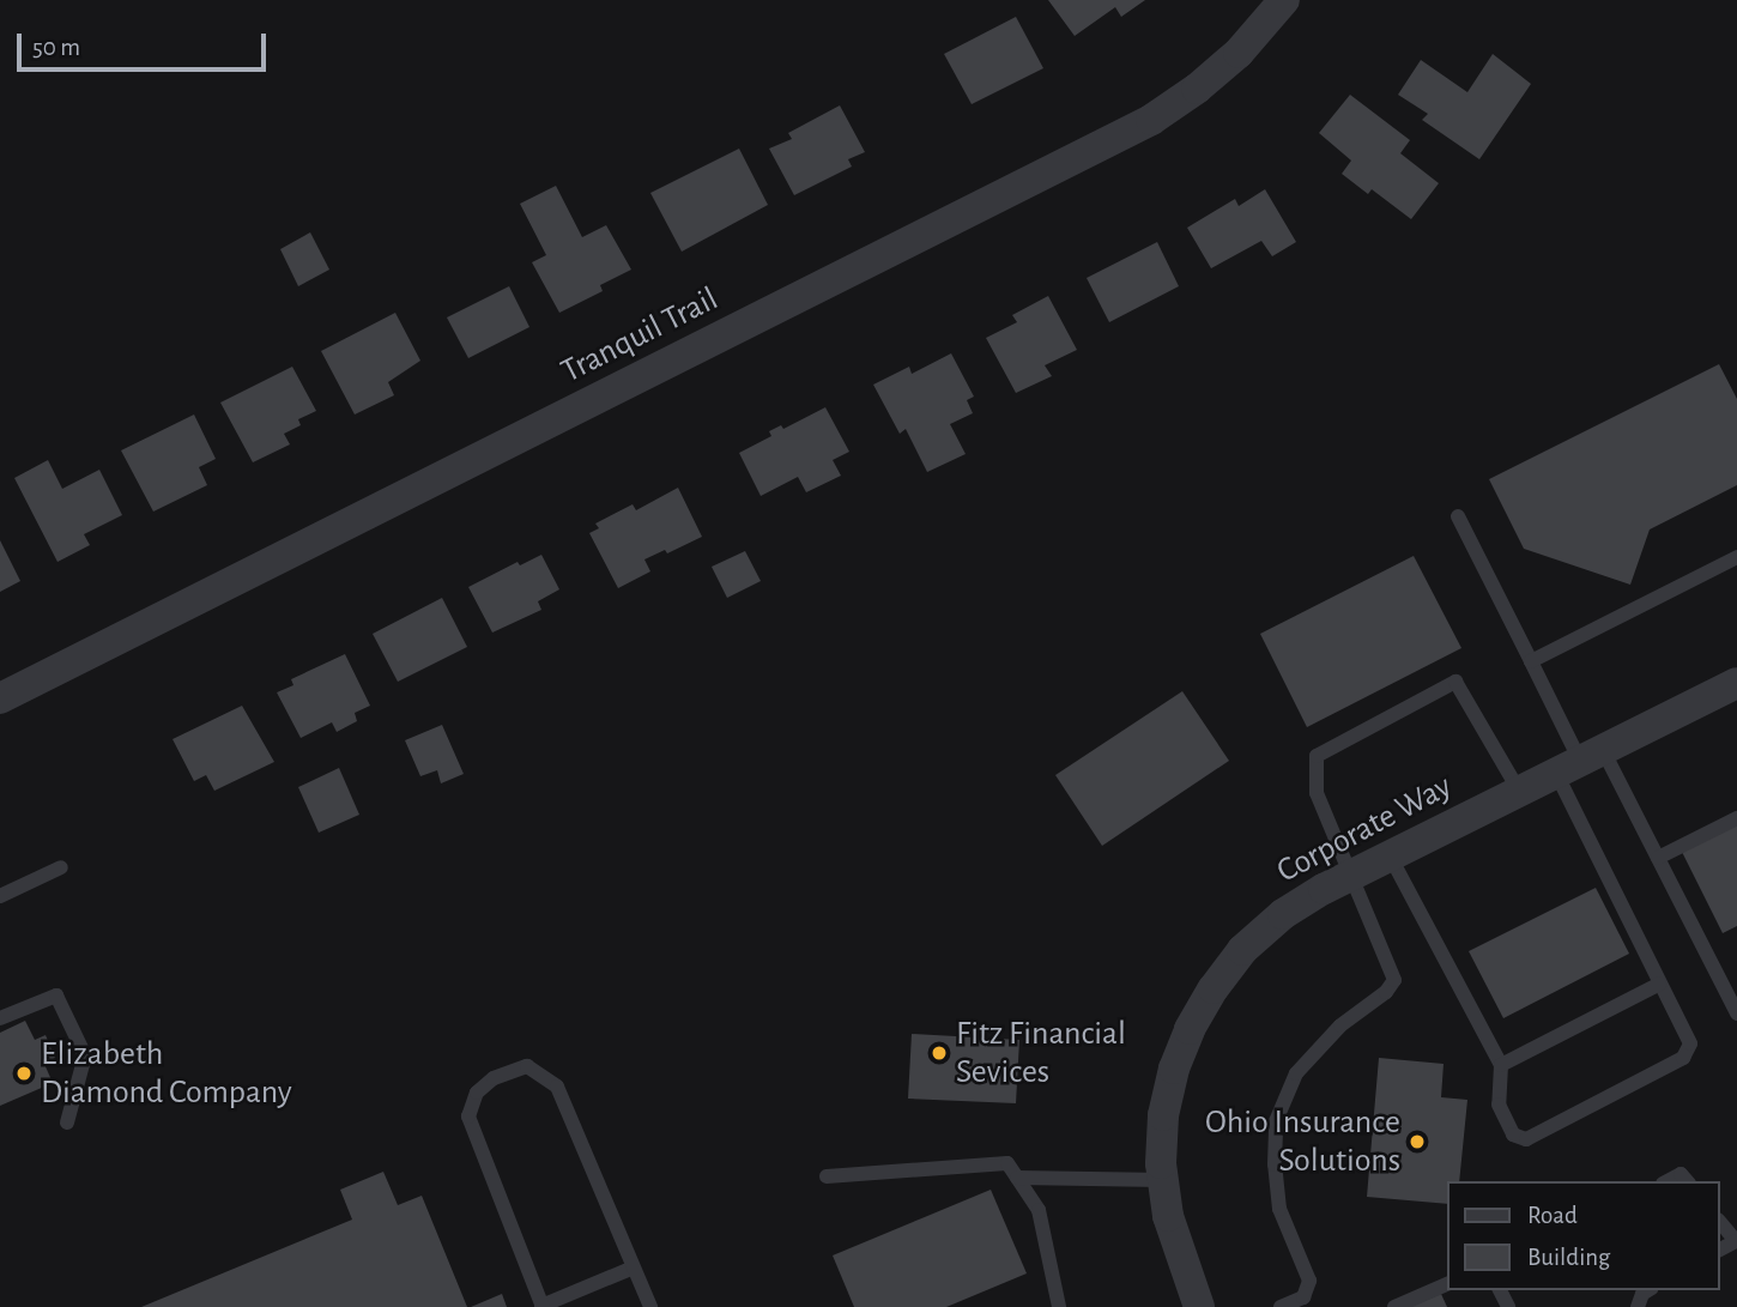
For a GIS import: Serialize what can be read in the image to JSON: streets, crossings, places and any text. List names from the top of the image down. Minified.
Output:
{"streets":{"street":["Tranquil Trail","Corporate Way"]},"places":["Fitz Financial Sevices","Elizabeth Diamond Company","Ohio Insurance Solutions"],"legend":["Road","Building"],"scale_bar":"50 m"}
